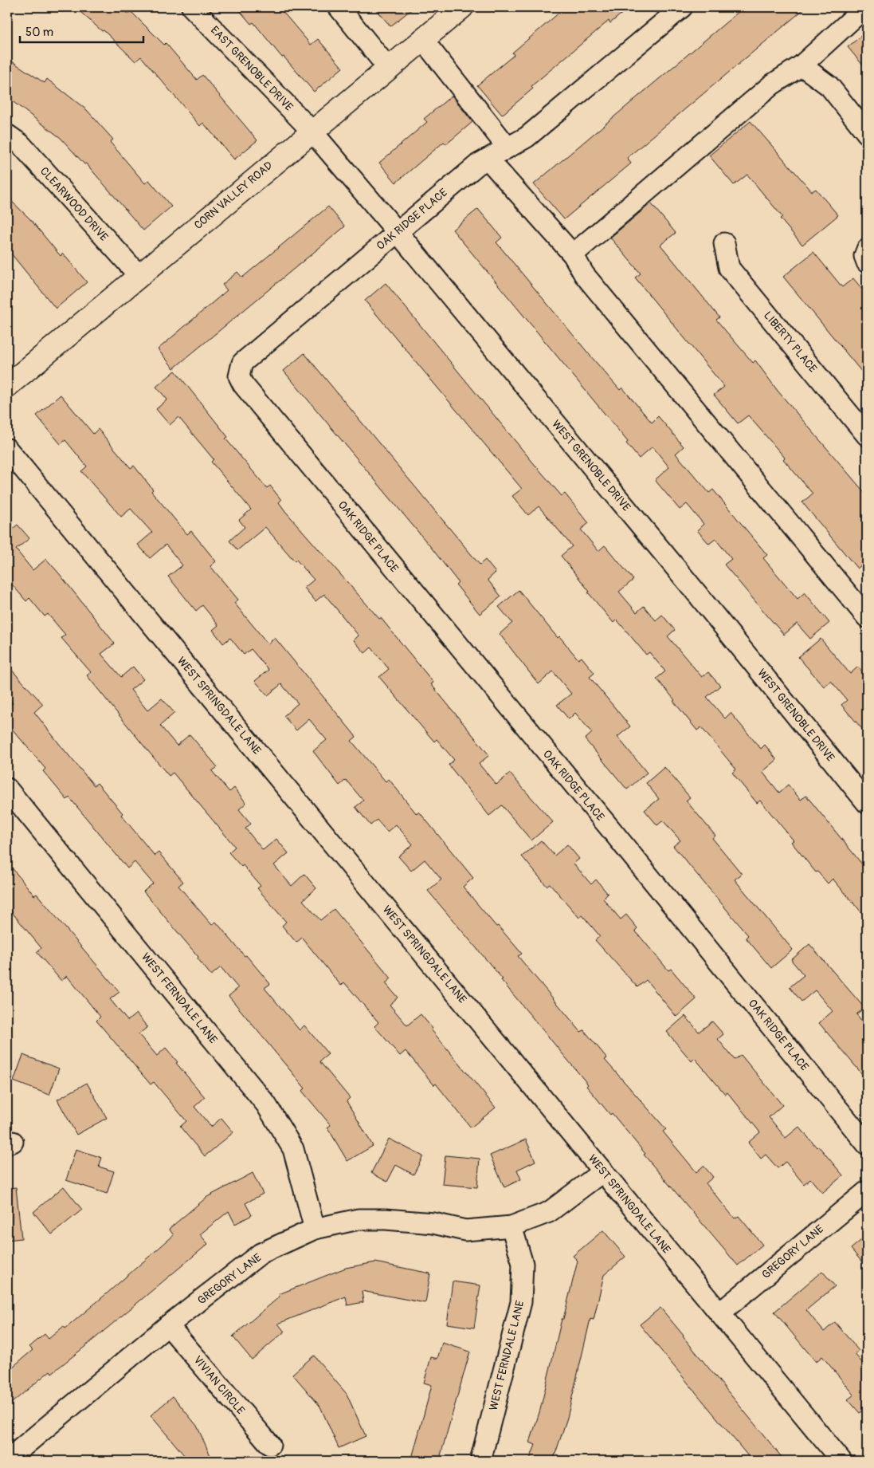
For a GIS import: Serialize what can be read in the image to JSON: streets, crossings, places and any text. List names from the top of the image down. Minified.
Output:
{"streets":{"main road":["CORN VALLEY ROAD"],"street":["EAST GRENOBLE DRIVE","CLEARWOOD DRIVE","OAK RIDGE PLACE","LIBERTY PLACE","WEST GRENOBLE DRIVE","WEST SPRINGDALE LANE","WEST FERNDALE LANE","GREGORY LANE","VIVIAN CIRCLE"]},"crossings":[["EAST GRENOBLE DRIVE","CORN VALLEY ROAD"],["EAST GRENOBLE DRIVE","WEST GRENOBLE DRIVE"],["CORN VALLEY ROAD","CLEARWOOD DRIVE"],["CORN VALLEY ROAD","WEST GRENOBLE DRIVE"],["OAK RIDGE PLACE","WEST GRENOBLE DRIVE"],["WEST SPRINGDALE LANE","GREGORY LANE"],["WEST FERNDALE LANE","GREGORY LANE"],["GREGORY LANE","VIVIAN CIRCLE"]],"scale_bar":"50 m"}
